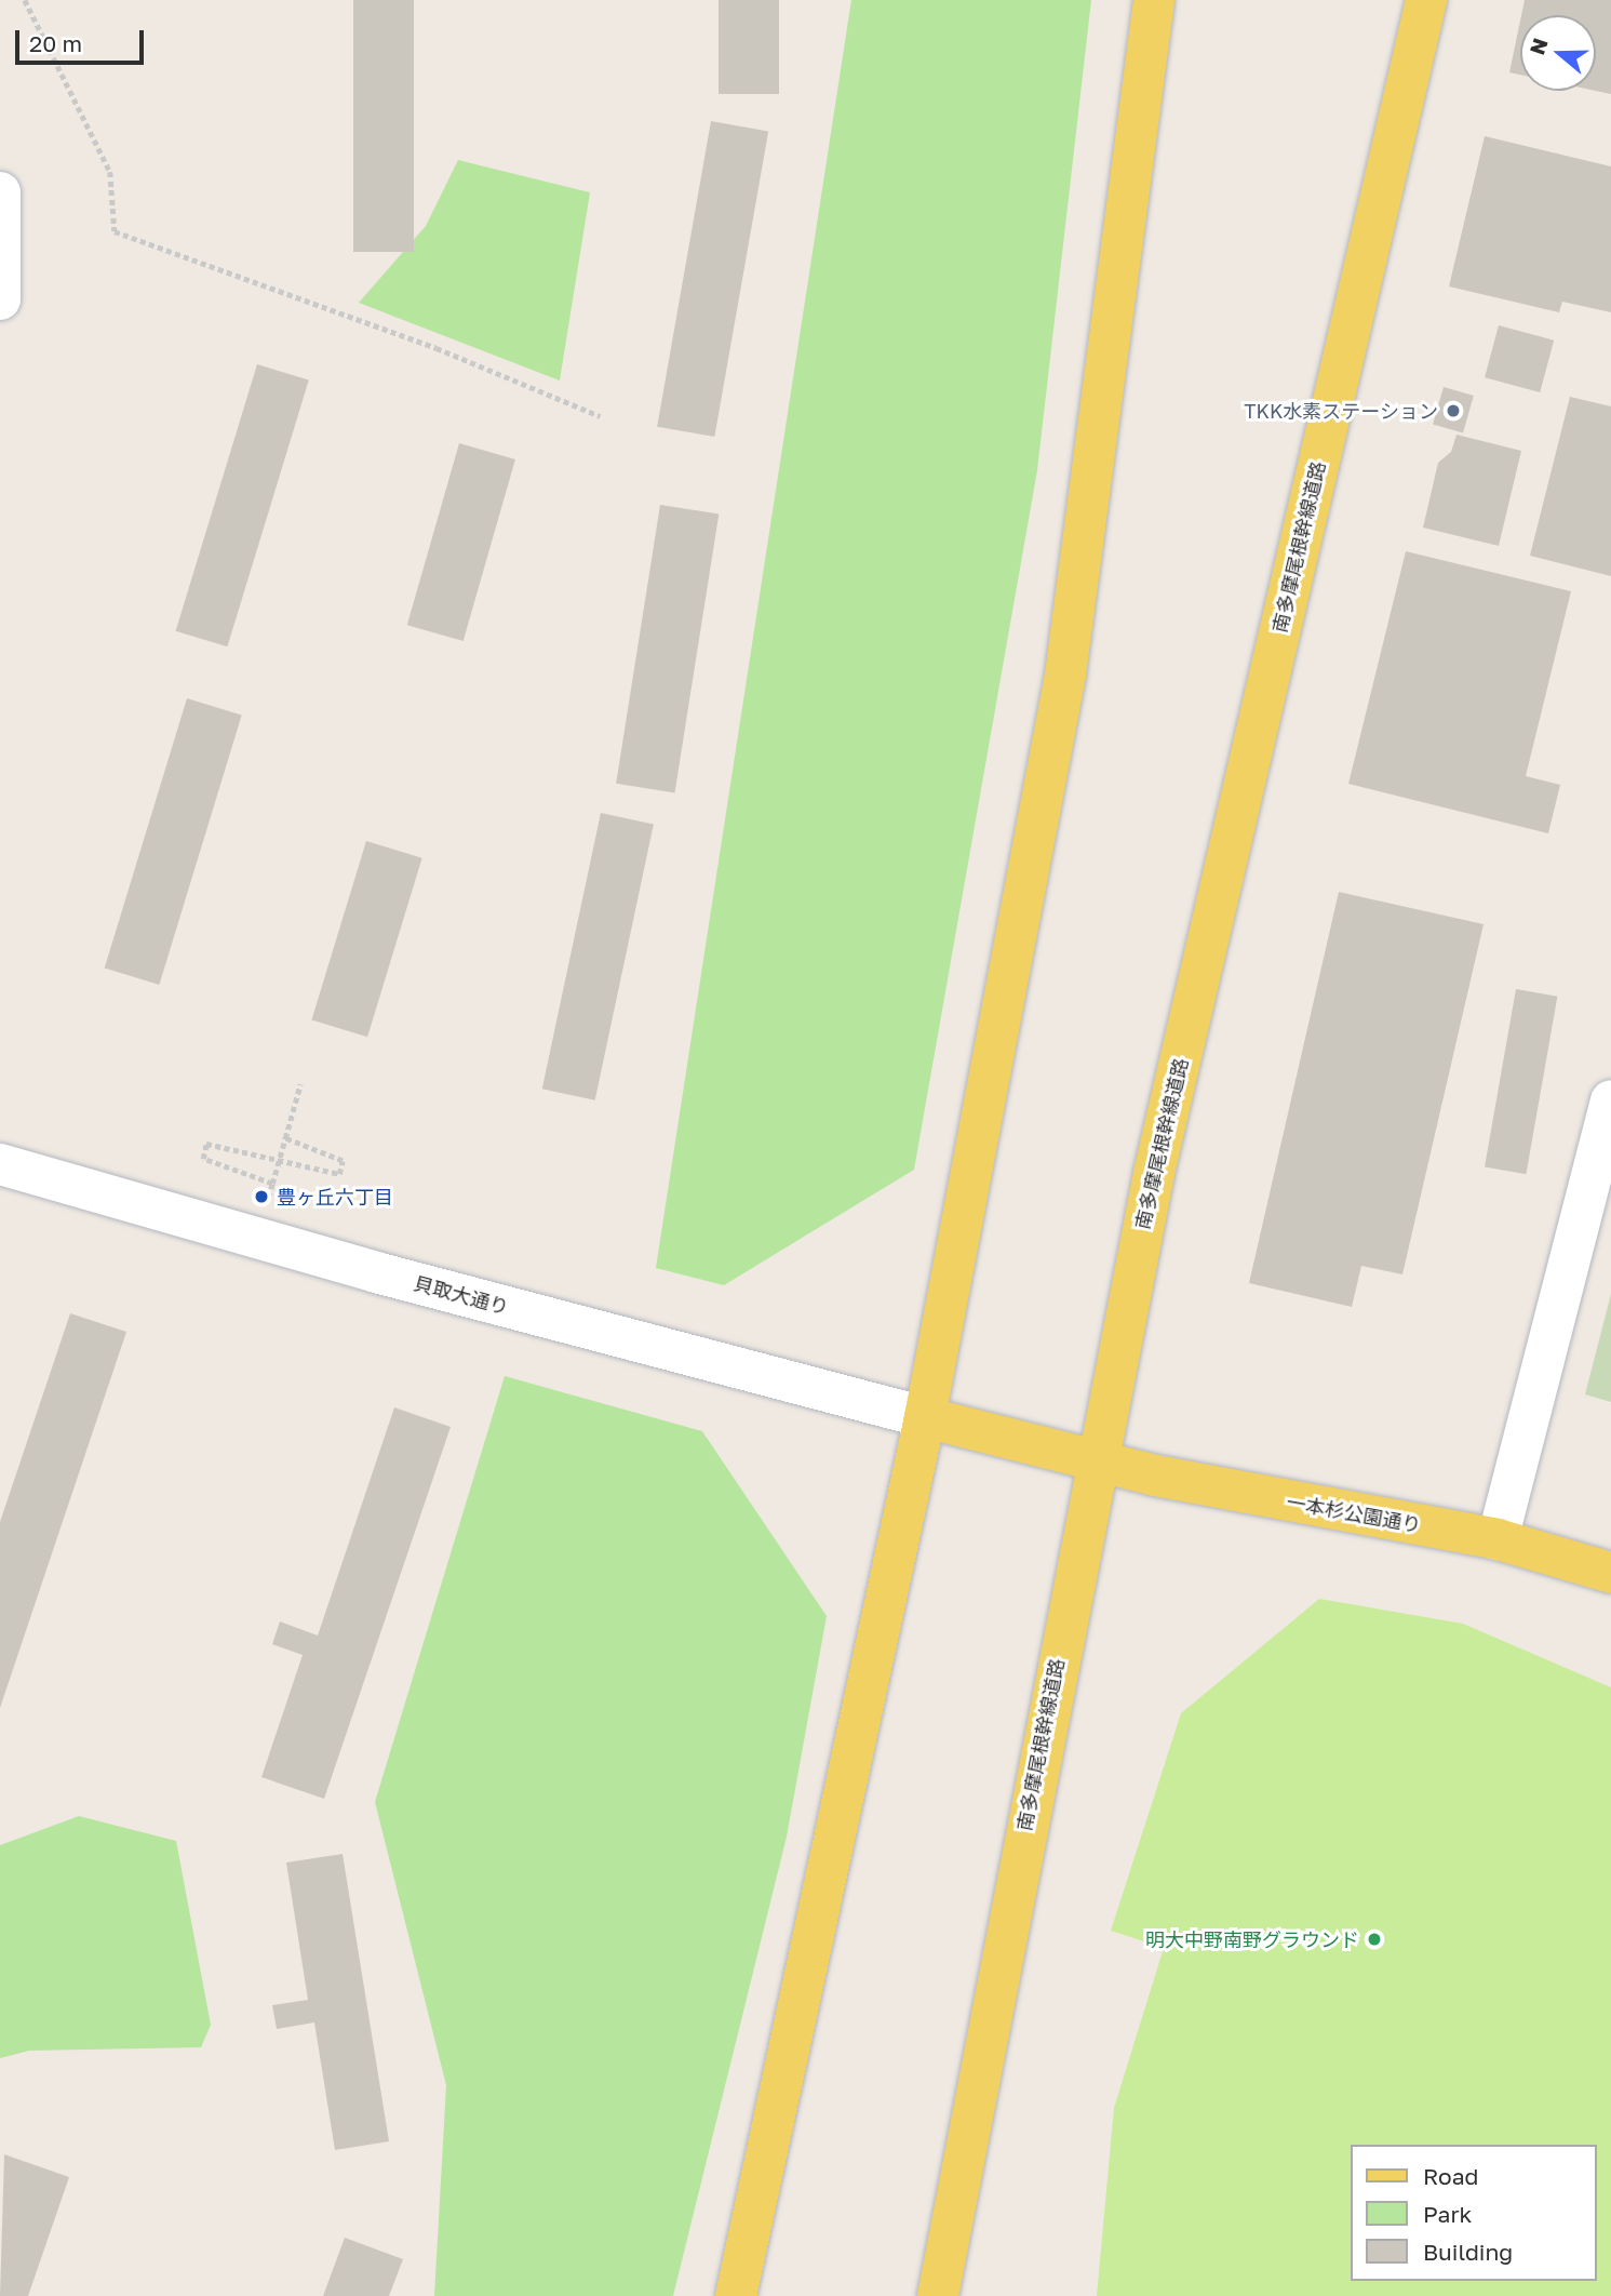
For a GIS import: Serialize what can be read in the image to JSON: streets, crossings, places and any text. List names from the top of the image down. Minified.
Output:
{"streets":{"main road":["南多摩尾根幹線道路","一本杉公園通り"],"street":["貝取大通り"]},"crossings":[["南多摩尾根幹線道路","一本杉公園通り"],["貝取大通り","一本杉公園通り"]],"places":["TKK水素ステーション","豊ヶ丘六丁目","明大中野南野グラウンド"],"legend":["Road","Park","Building"],"scale_bar":"20 m","north":"left"}
